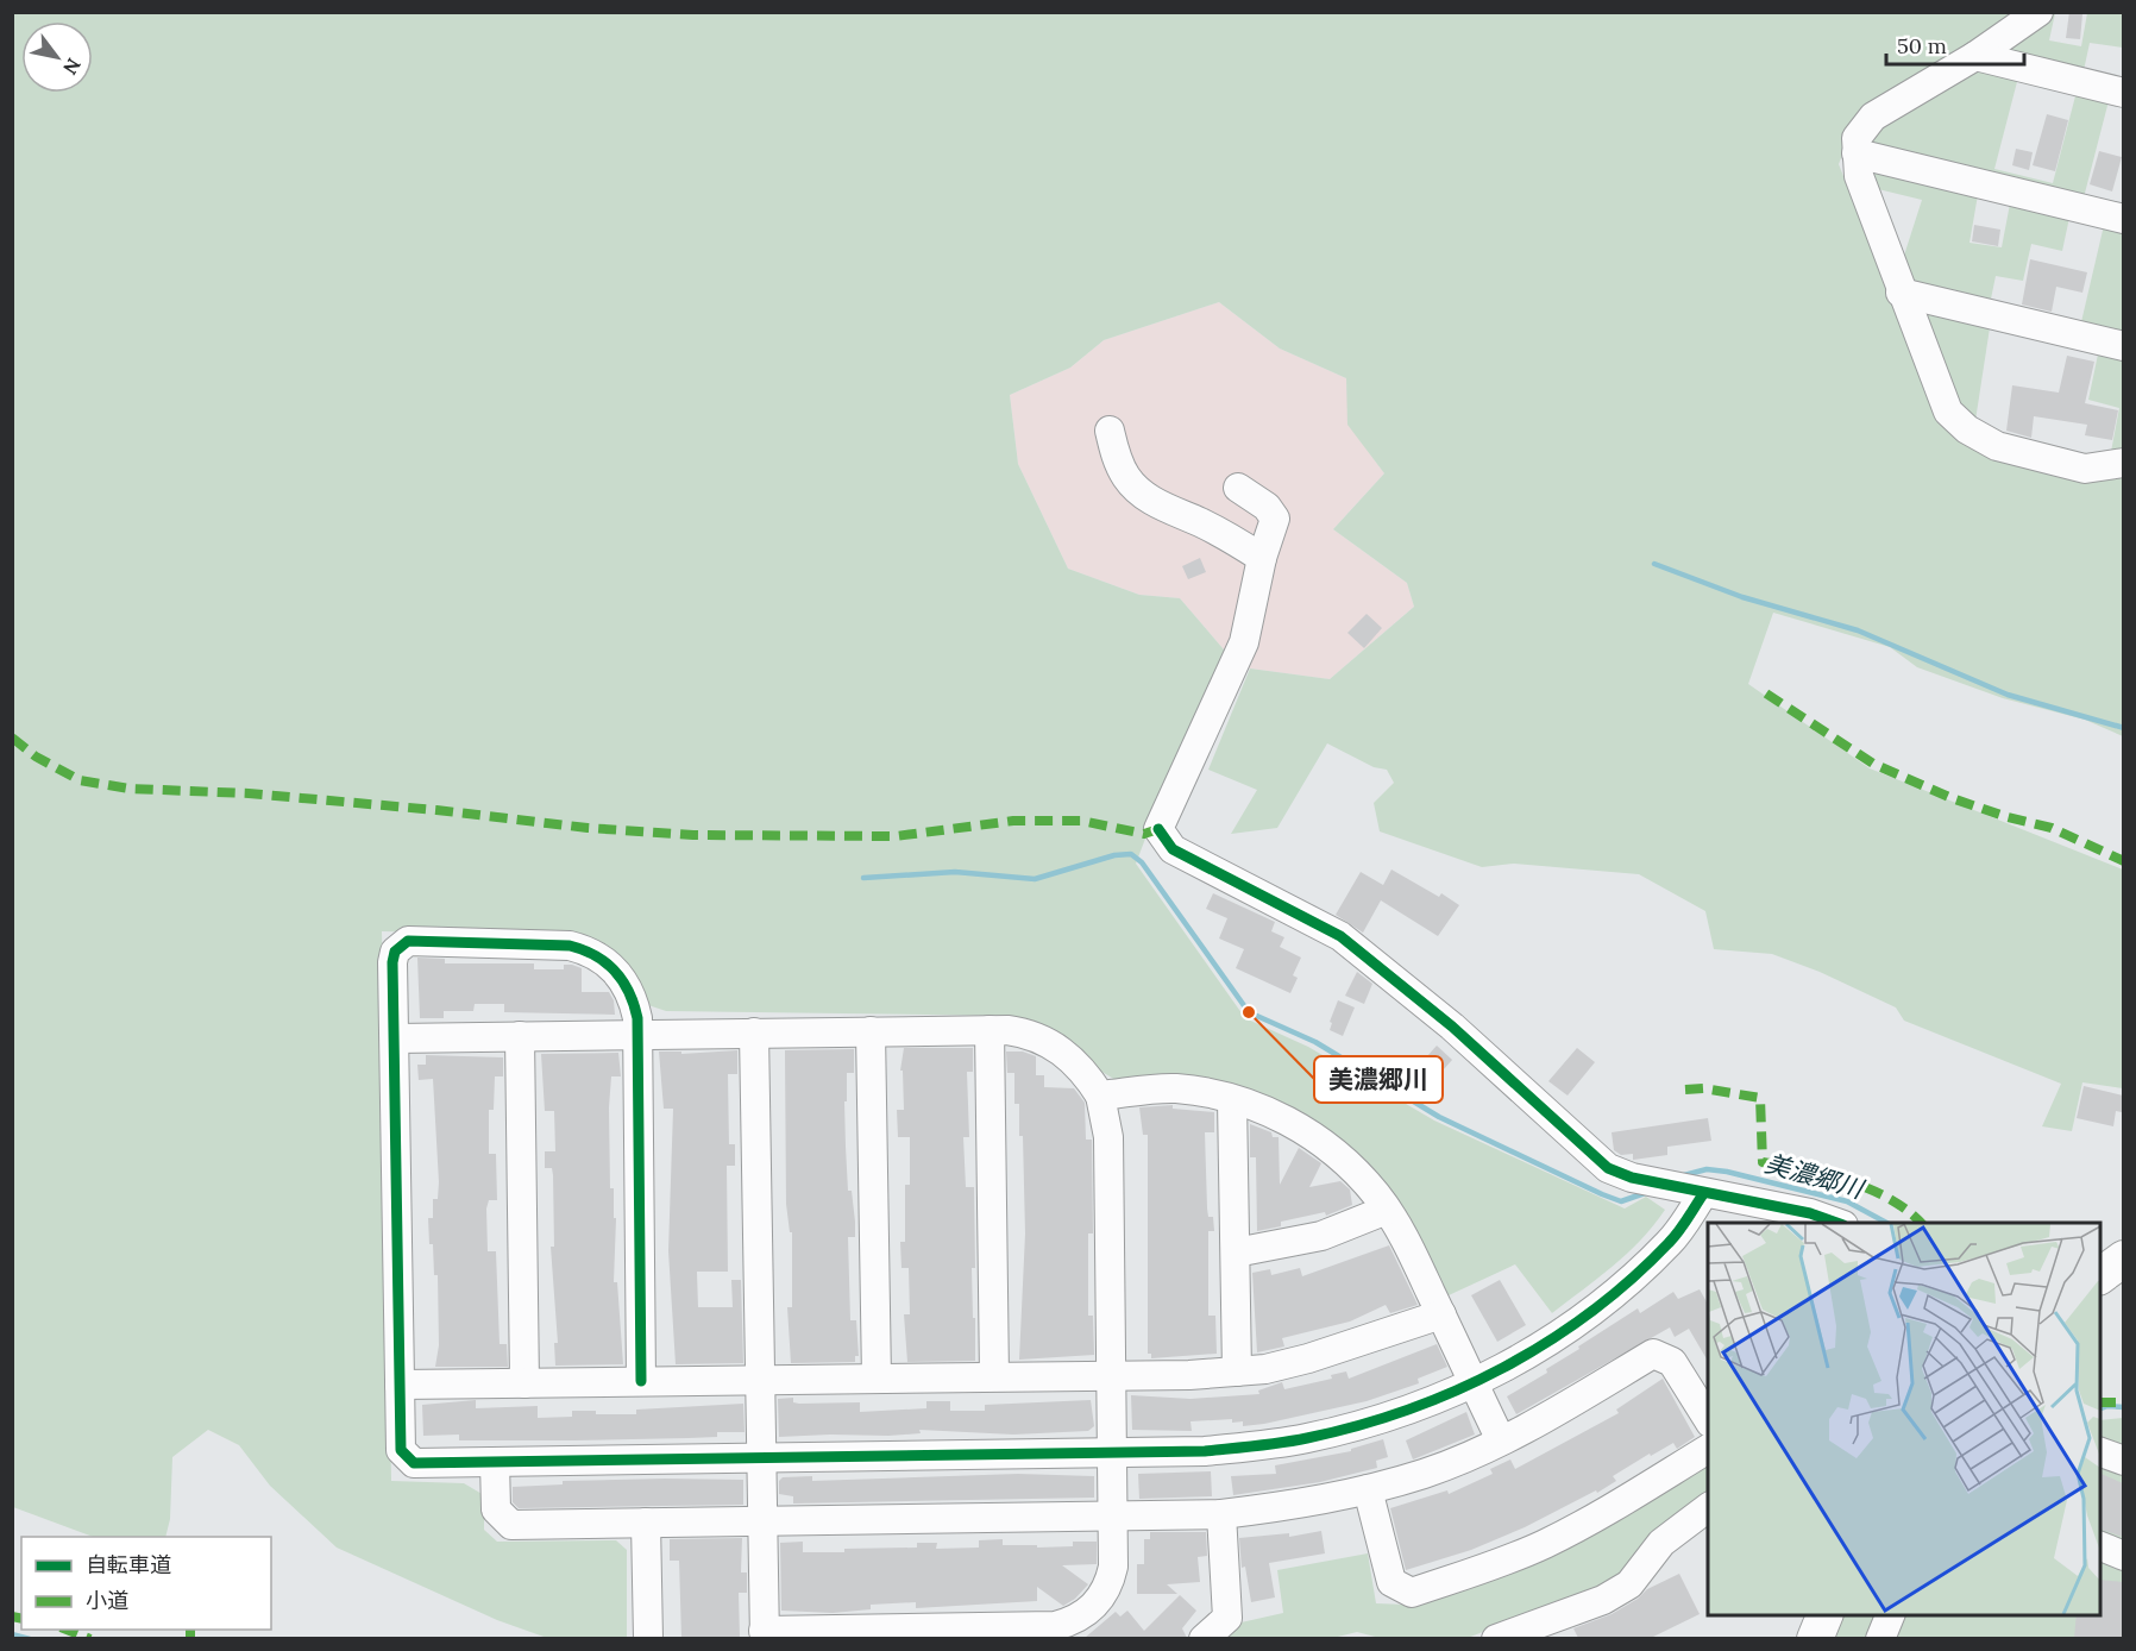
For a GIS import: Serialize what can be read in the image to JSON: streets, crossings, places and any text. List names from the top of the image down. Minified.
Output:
{"water":["美濃郷川"],"places":["美濃郷川"],"legend":["自転車道","小道"],"scale_bar":"50 m","north":"bottom right"}
